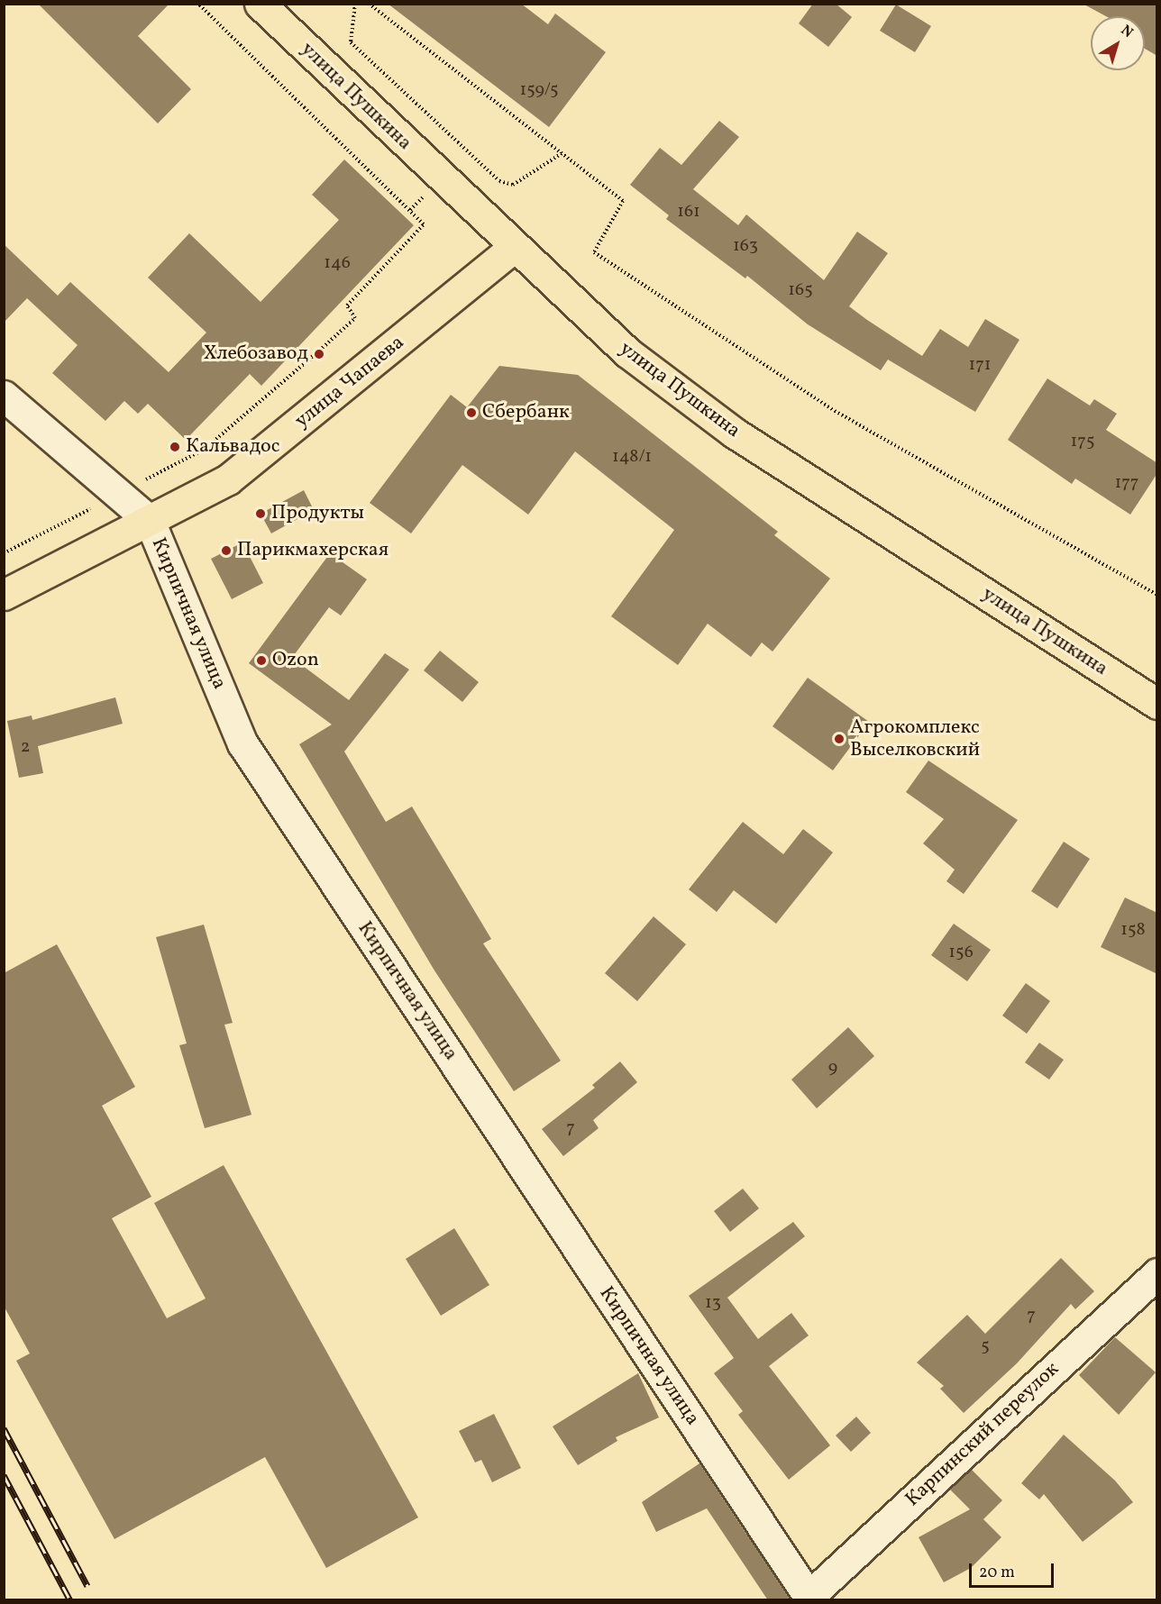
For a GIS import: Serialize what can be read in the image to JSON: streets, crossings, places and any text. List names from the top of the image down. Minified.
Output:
{"streets":{"main road":["улица Пушкина","улица Чапаева"],"street":["Кирпичная улица","Карпинский переулок"]},"crossings":[["улица Пушкина","улица Чапаева"],["улица Чапаева","Кирпичная улица"],["Кирпичная улица","Карпинский переулок"]],"places":["Хлебозавод","Сбербанк","Кальвадос","Продукты","Парикмахерская","Ozon","Агрокомплекс Выселковский"],"house_numbers":["159/5","161","163","146","165","171","175","148/1","177","2","158","156","9","7","13","7","5"],"scale_bar":"20 m","north":"top right"}
